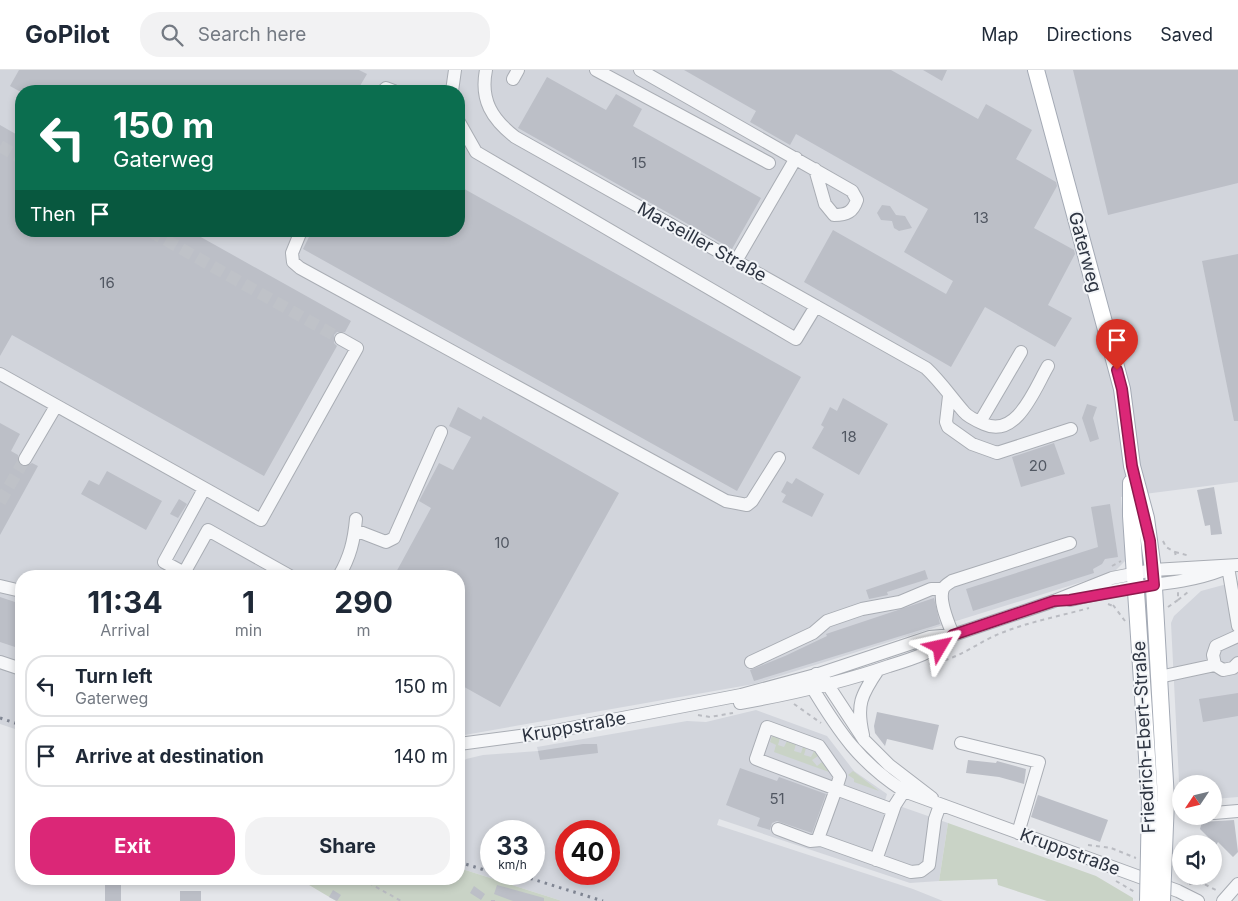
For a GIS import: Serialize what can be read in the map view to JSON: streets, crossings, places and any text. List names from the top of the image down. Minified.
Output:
{"streets":{"main road":["Gaterweg","Friedrich-Ebert-Straße"],"street":["Marseiller Straße","Kruppstraße"]},"crossings":[["Gaterweg","Friedrich-Ebert-Straße"]],"house_numbers":["15","13","16","18","20","10","51"],"north":"bottom left","page":{"header":"GoPilot","search":"Search here","nav":["Map","Directions","Saved"],"turn":["150 m","Gaterweg"],"then":"Then","eta":["11:34","Arrival","1","min","290","m"],"list":[{"name":"Turn left","note":"Gaterweg","value":"150 m"},{"name":"Arrive at destination","value":"140 m"}],"buttons":["Exit","Share"],"speed":"33 km/h","limit":"40"}}
